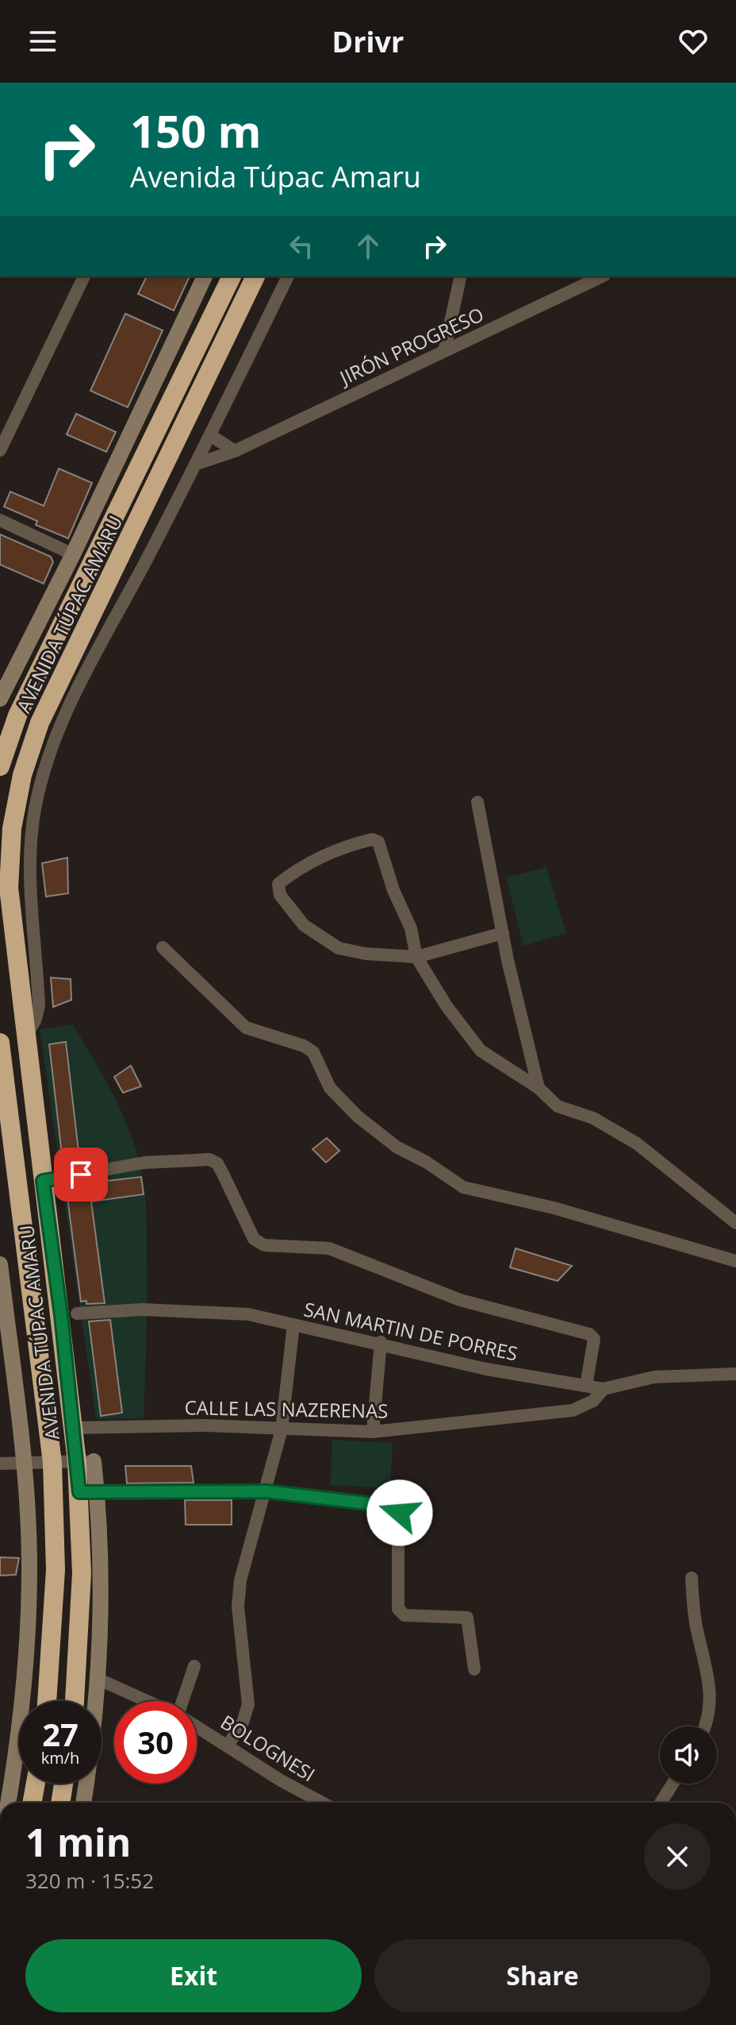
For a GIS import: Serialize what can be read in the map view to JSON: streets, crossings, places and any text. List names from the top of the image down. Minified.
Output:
{"streets":{"highway":["AVENIDA TÚPAC AMARU"],"street":["JIRÓN PROGRESO","SAN MARTIN DE PORRES","CALLE LAS NAZERENAS","BOLOGNESI"]},"crossings":[["AVENIDA TÚPAC AMARU","CALLE LAS NAZERENAS"],["SAN MARTIN DE PORRES","CALLE LAS NAZERENAS"]],"page":{"header":"Drivr","turn":["150 m","Avenida Túpac Amaru"],"speed":"27 km/h","limit":"30","heading":["1 min","320 m · 15:52"],"buttons":["Exit","Share"]}}
